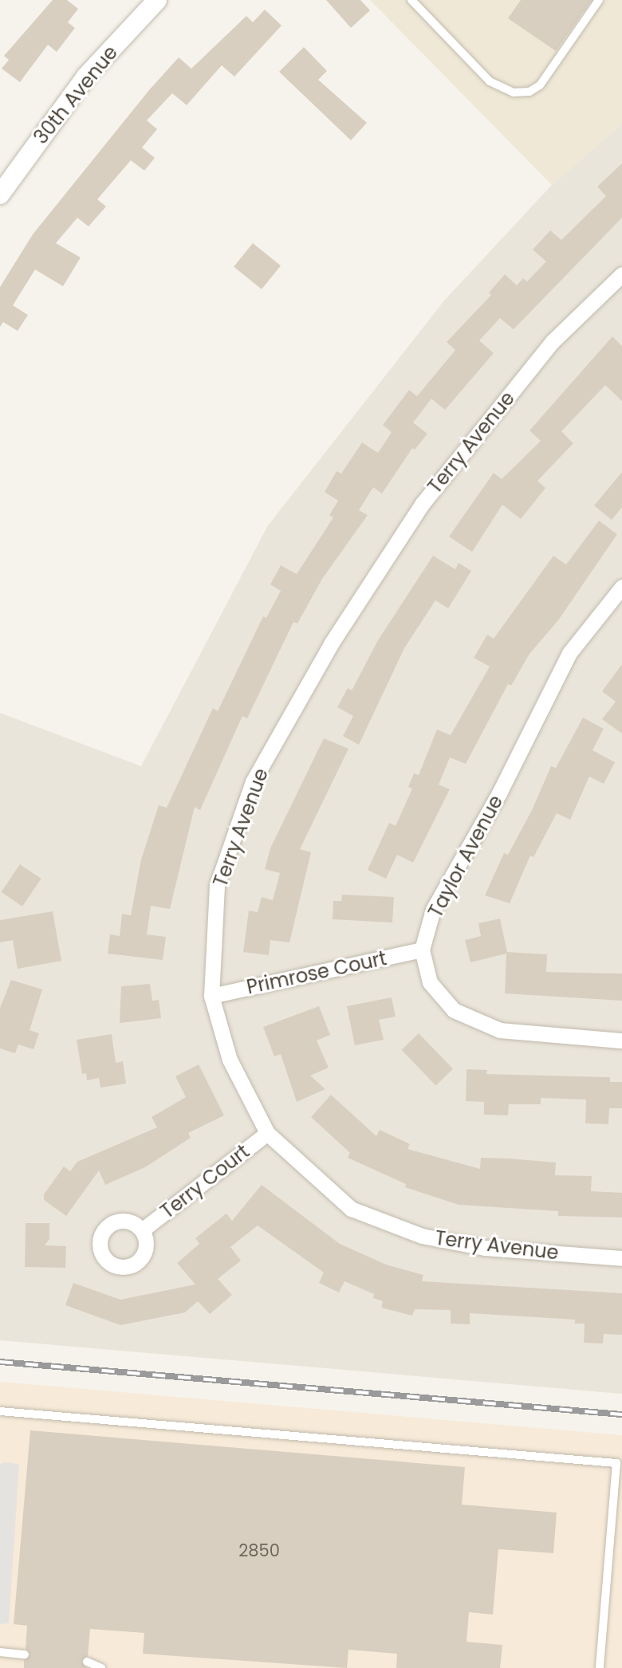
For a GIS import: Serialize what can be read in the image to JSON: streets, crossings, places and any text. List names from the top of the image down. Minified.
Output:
{"streets":{"street":["30th Avenue","Terry Avenue","Taylor Avenue","Primrose Court","Terry Court"]},"crossings":[["Terry Avenue","Primrose Court"],["Terry Avenue","Terry Court"],["Taylor Avenue","Primrose Court"]],"house_numbers":["2850"]}
